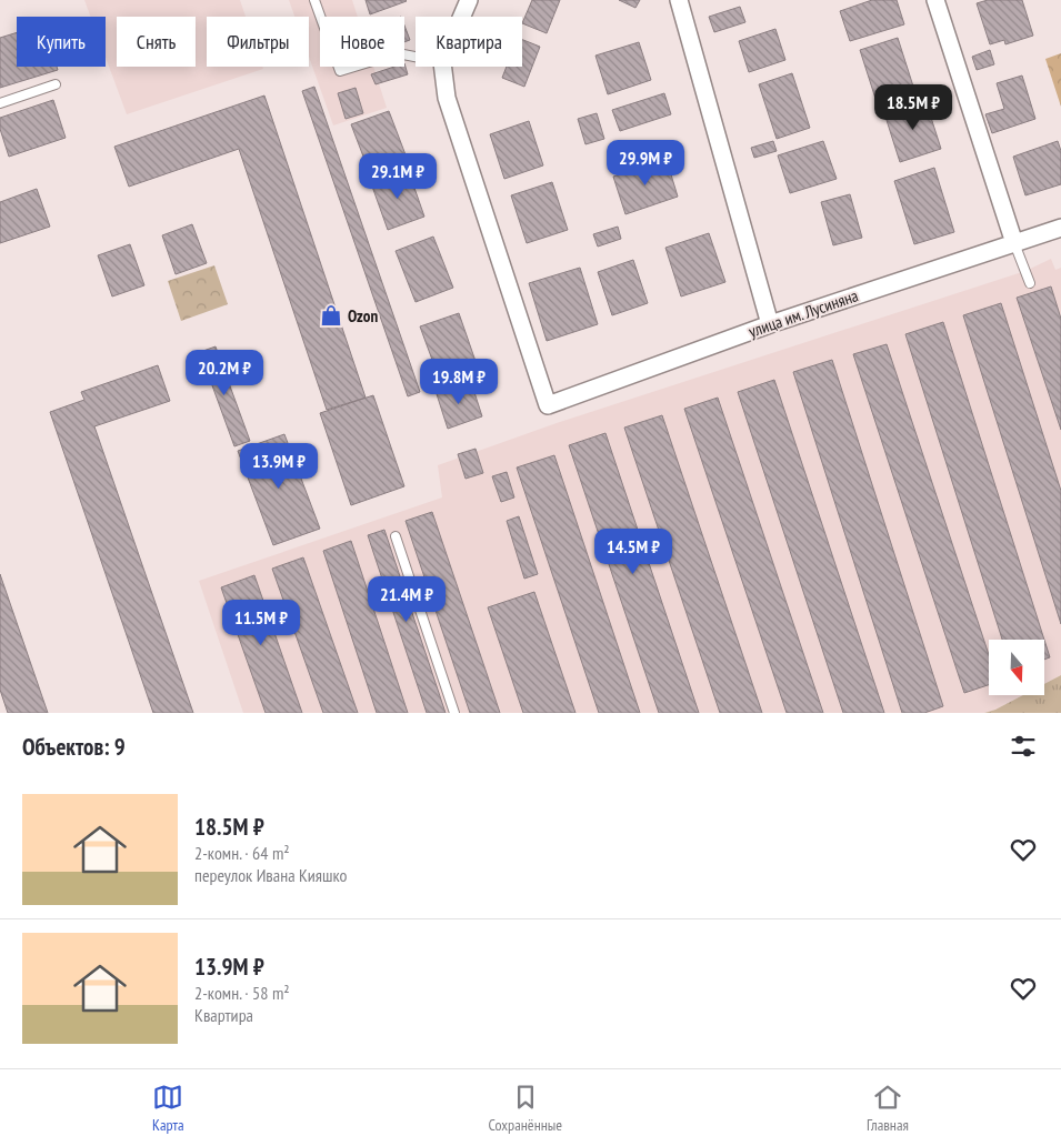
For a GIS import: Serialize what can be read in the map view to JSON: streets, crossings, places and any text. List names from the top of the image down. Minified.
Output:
{"streets":{"street":["улица им. Лусиняна"]},"places":{"shop":["Ozon"]},"north":"bottom","page":{"chip":["Купить","Снять","Фильтры","Новое","Квартира"],"price":["18.5M ₽","29.9M ₽","29.1M ₽","20.2M ₽","19.8M ₽","13.9M ₽","14.5M ₽","21.4M ₽","11.5M ₽"],"heading":"Объектов: 9","list":[{"name":"18.5M ₽","note":"2-комн. · 64 m² · переулок Ивана Кияшко"},{"name":"13.9M ₽","note":"2-комн. · 58 m² · Квартира"}],"tabs":["Карта","Сохранённые","Главная"]}}
